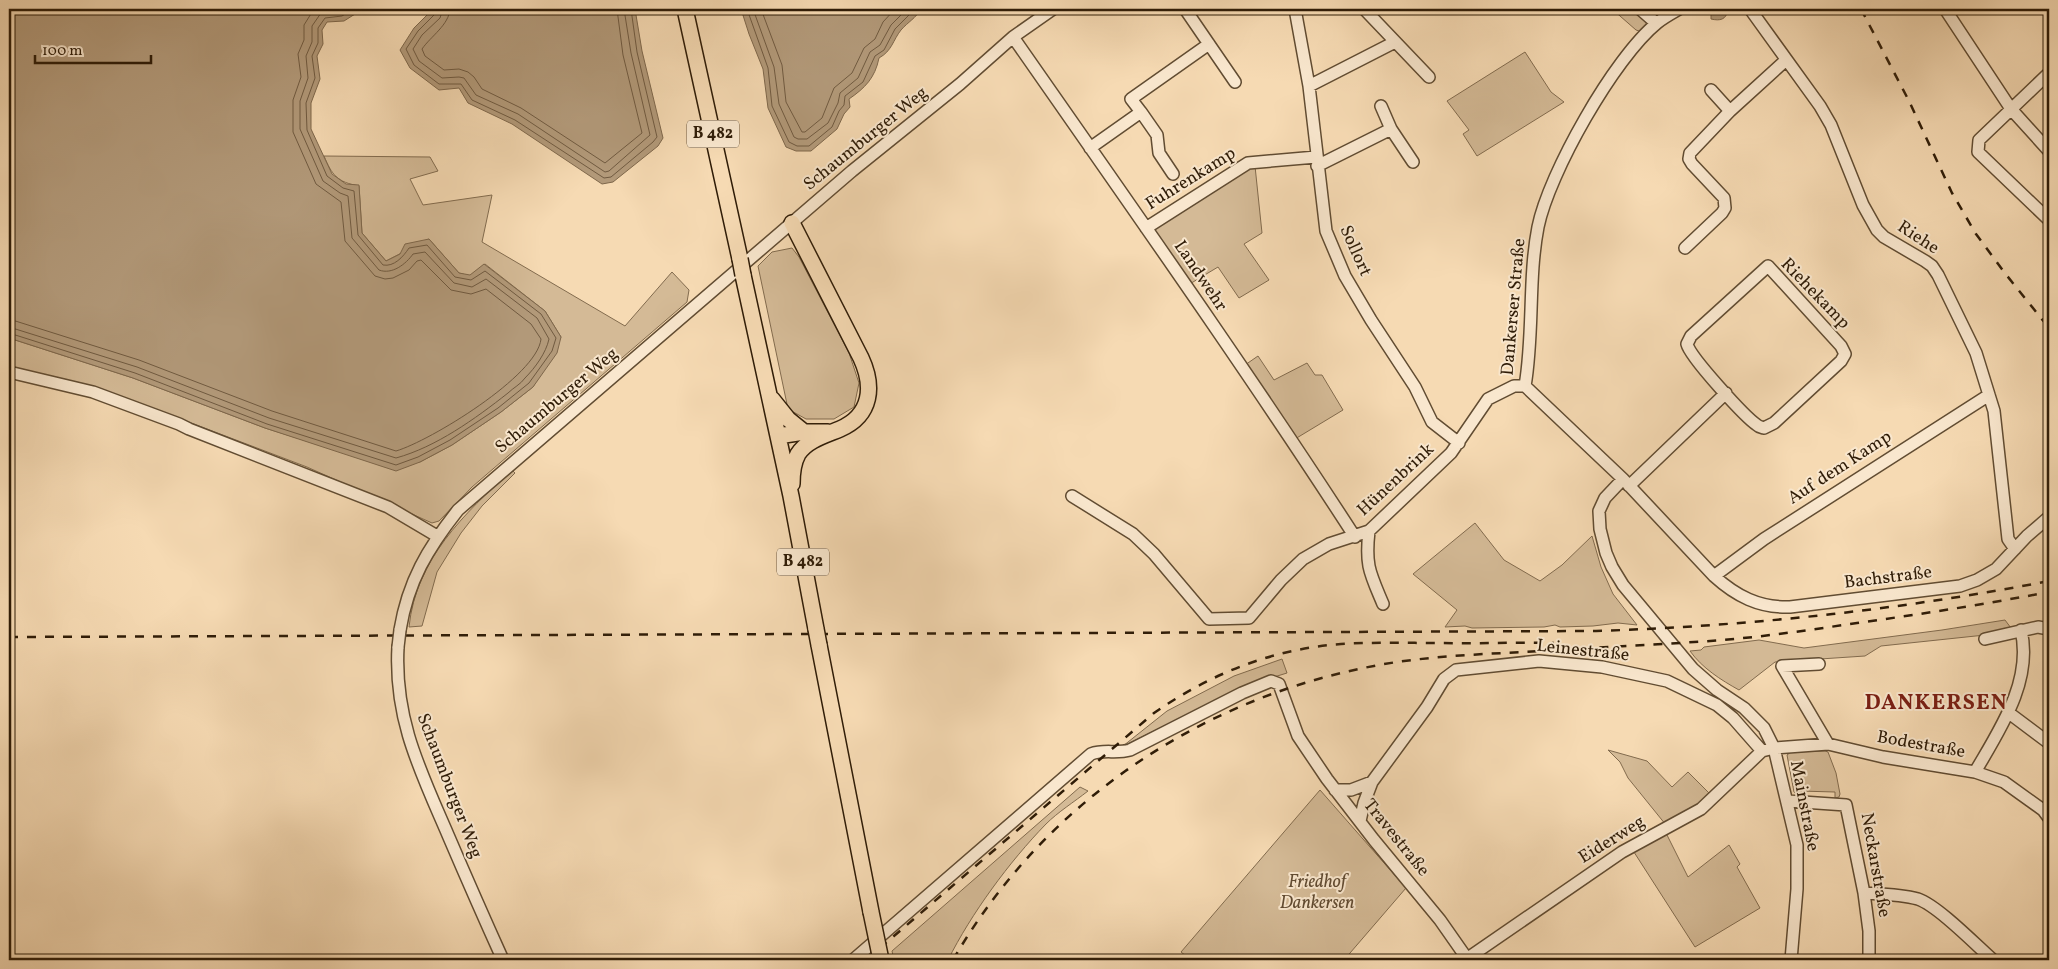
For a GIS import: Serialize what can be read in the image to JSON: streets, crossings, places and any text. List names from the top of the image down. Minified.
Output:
{"streets":{"main road":["B 482"],"street":["Schaumburger Weg","Fuhrenkamp","Riehe","Sollort","Landwehr","Riehekamp","Dankerser Straße","Auf dem Kamp","Hünenbrink","Bachstraße","Leinestraße","Bodestraße","Mainstraße","Travestraße","Eiderweg","Neckarstraße"]},"crossings":[["Schaumburger Weg","Landwehr"],["Fuhrenkamp","Sollort"],["Fuhrenkamp","Landwehr"],["Riehe","Auf dem Kamp"],["Riehe","Bachstraße"],["Sollort","Hünenbrink"],["Landwehr","Hünenbrink"],["Dankerser Straße","Auf dem Kamp"],["Dankerser Straße","Hünenbrink"],["Dankerser Straße","Bachstraße"],["Auf dem Kamp","Bachstraße"],["Leinestraße","Bodestraße"],["Leinestraße","Mainstraße"],["Leinestraße","Travestraße"],["Leinestraße","Eiderweg"],["Bodestraße","Mainstraße"],["Bodestraße","Eiderweg"],["Mainstraße","Eiderweg"],["Mainstraße","Neckarstraße"],["Travestraße","Eiderweg"]],"districts":["DANKERSEN"],"parks":["Friedhof Dankersen"],"scale_bar":"100 m"}
